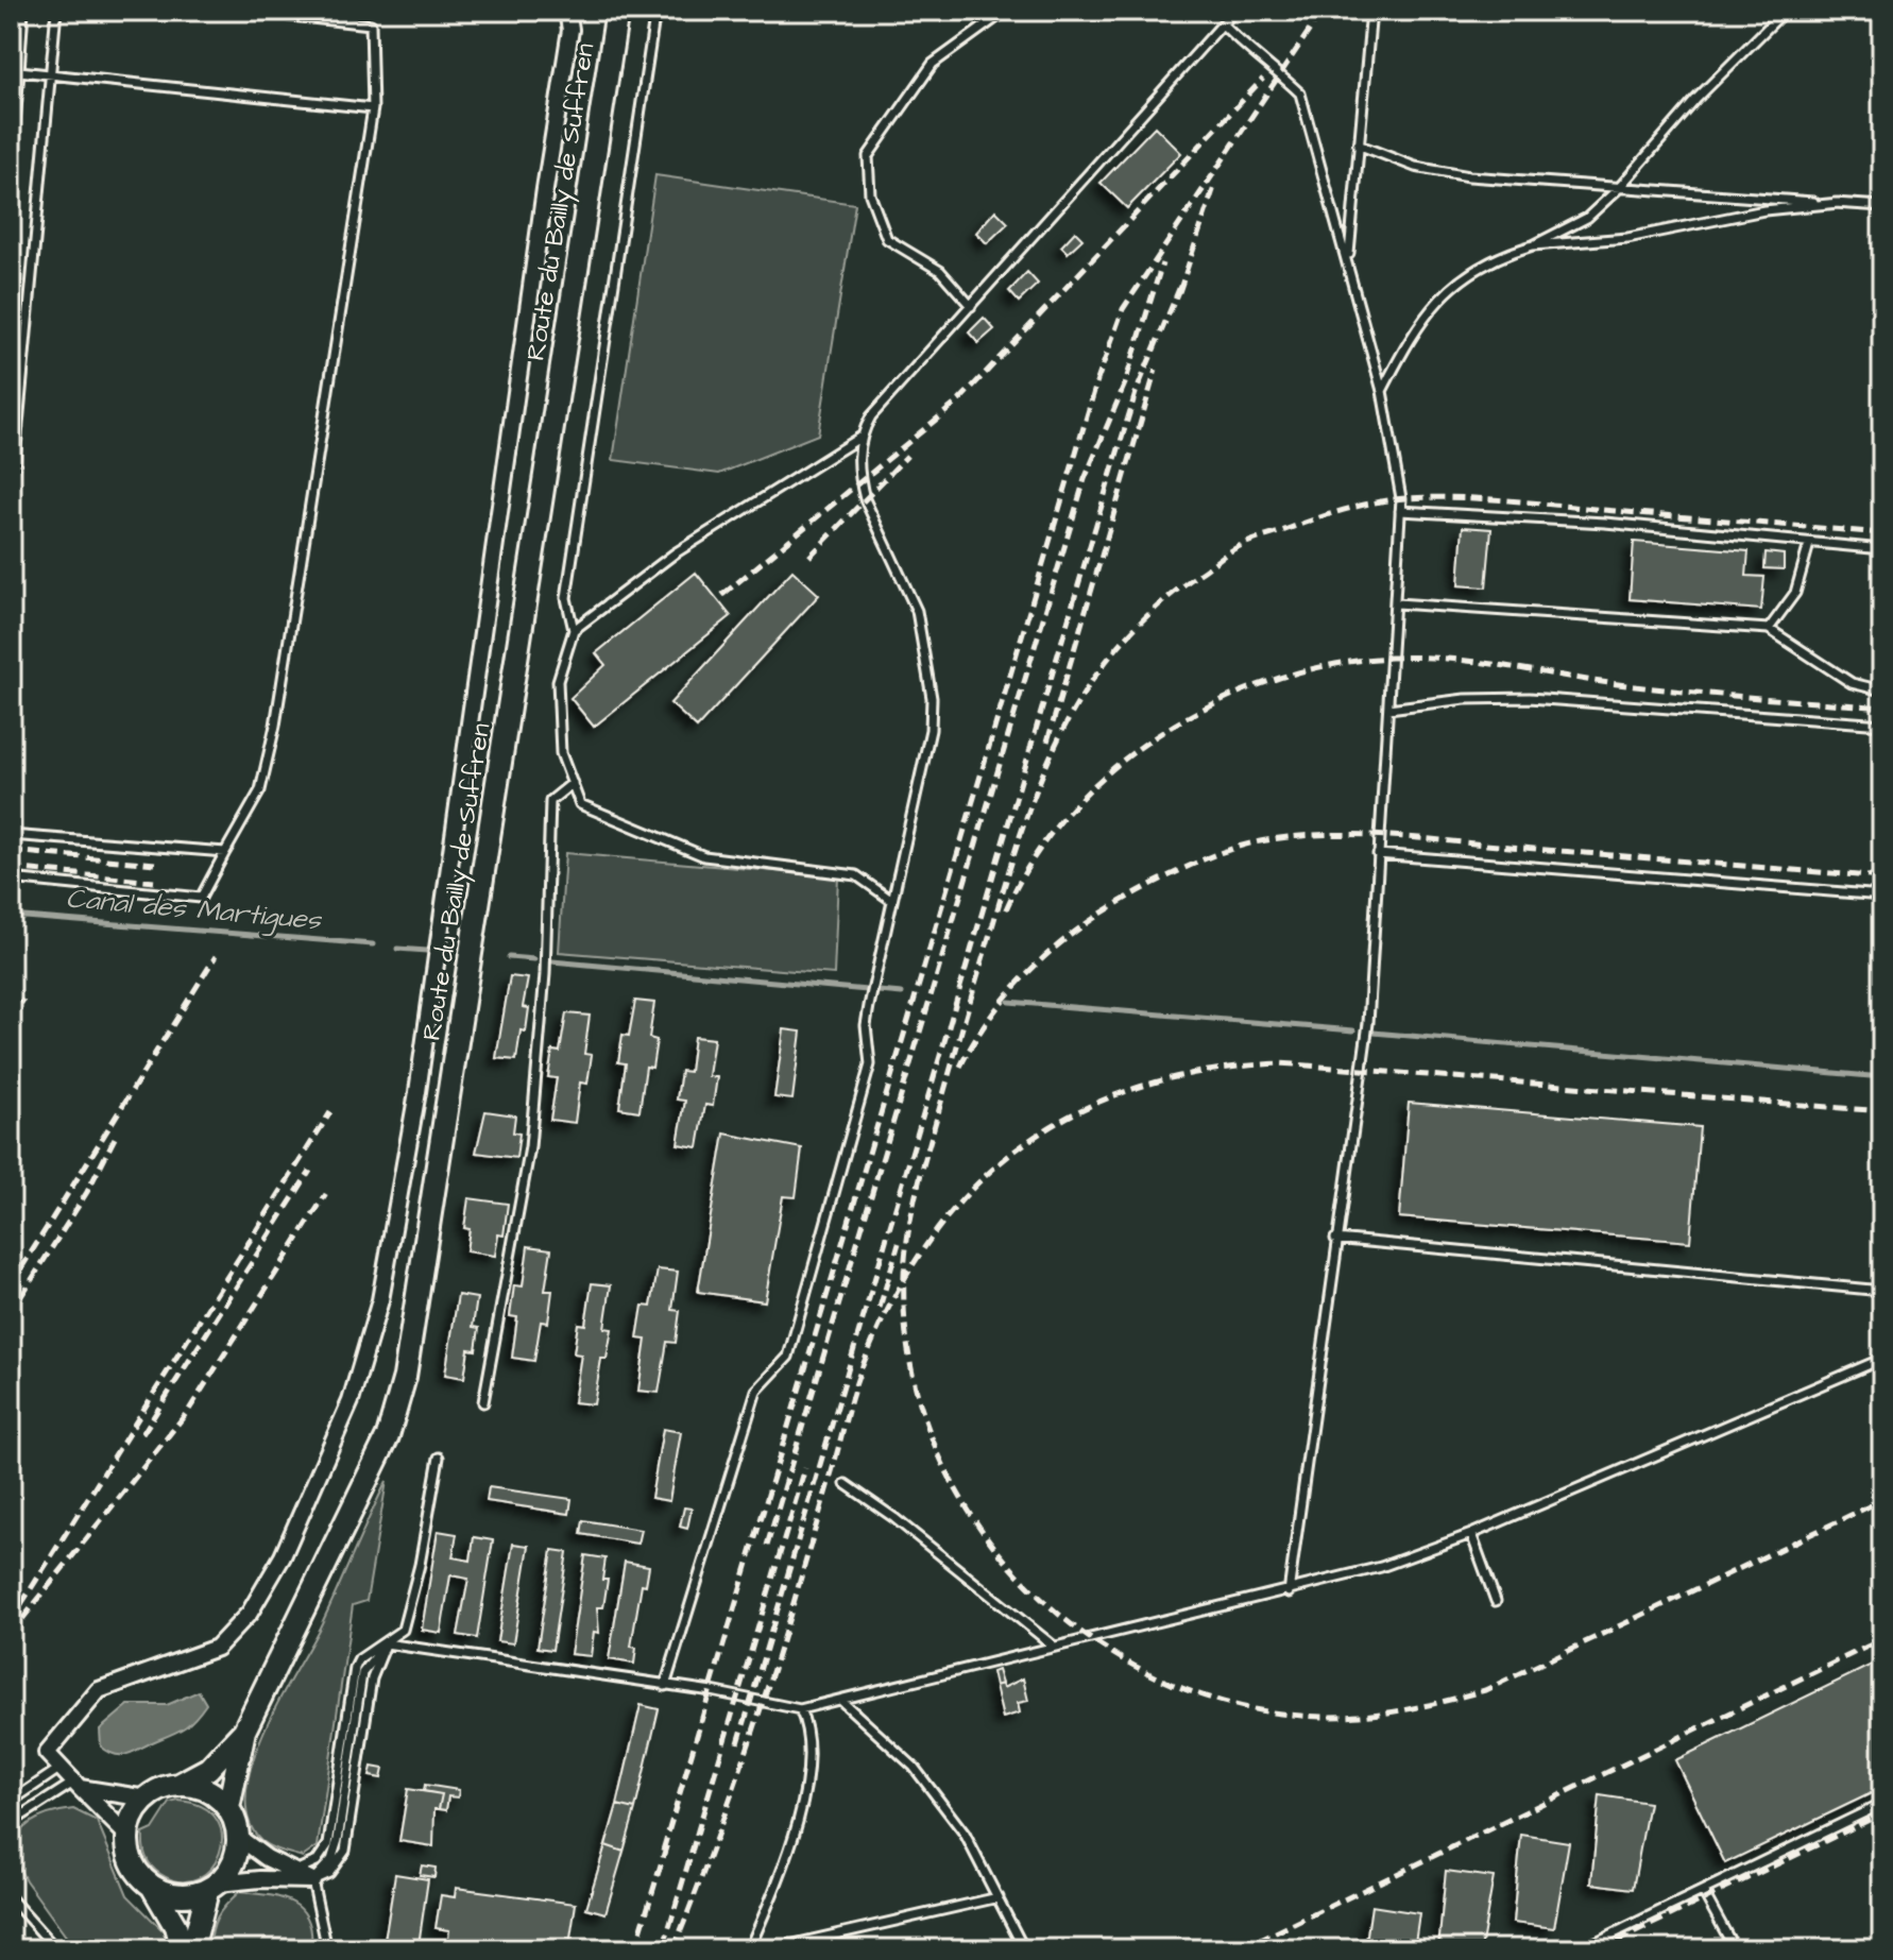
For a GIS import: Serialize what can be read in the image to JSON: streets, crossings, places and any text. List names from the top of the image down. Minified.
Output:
{"streets":{"main road":["Route du Bailly de Suffren"]},"water":["Canal des Martigues"]}
